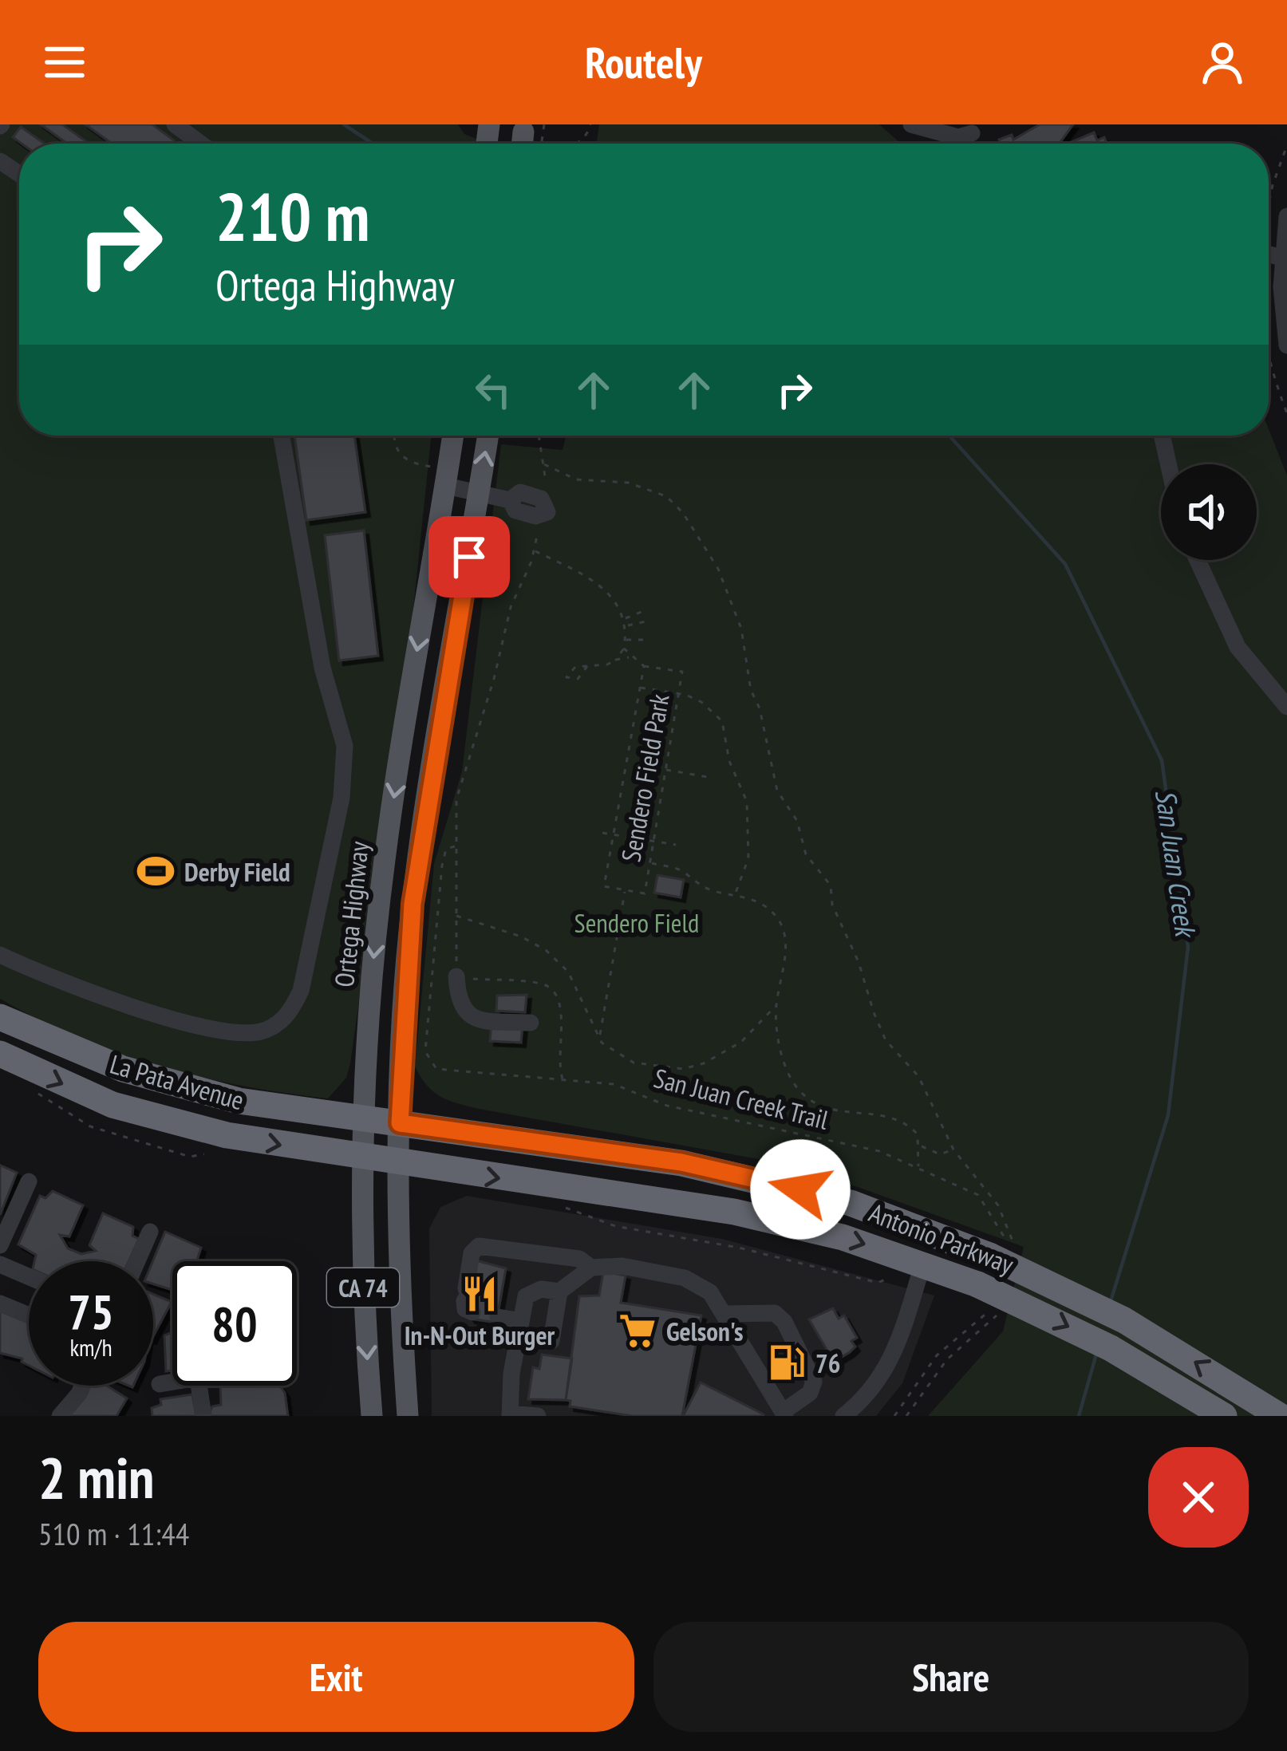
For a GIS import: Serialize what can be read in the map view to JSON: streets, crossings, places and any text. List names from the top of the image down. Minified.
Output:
{"streets":{"highway":["La Pata Avenue","Antonio Parkway"],"main road":["Ortega Highway","CA 74"],"path":["Sendero Field Park","San Juan Creek Trail"]},"crossings":[["Ortega Highway","La Pata Avenue"],["Ortega Highway","Antonio Parkway"],["La Pata Avenue","Antonio Parkway"],["La Pata Avenue","CA 74"],["San Juan Creek Trail","Antonio Parkway"],["Antonio Parkway","CA 74"]],"water":["San Juan Creek"],"parks":["Sendero Field"],"places":{"sports":["Derby Field"],"restaurant":["In-N-Out Burger"],"supermarket":["Gelson's"],"fuel station":["76"]},"page":{"header":"Routely","turn":["210 m","Ortega Highway"],"speed":"75 km/h","limit":"80","heading":["2 min","510 m · 11:44"],"buttons":["Exit","Share"]}}
